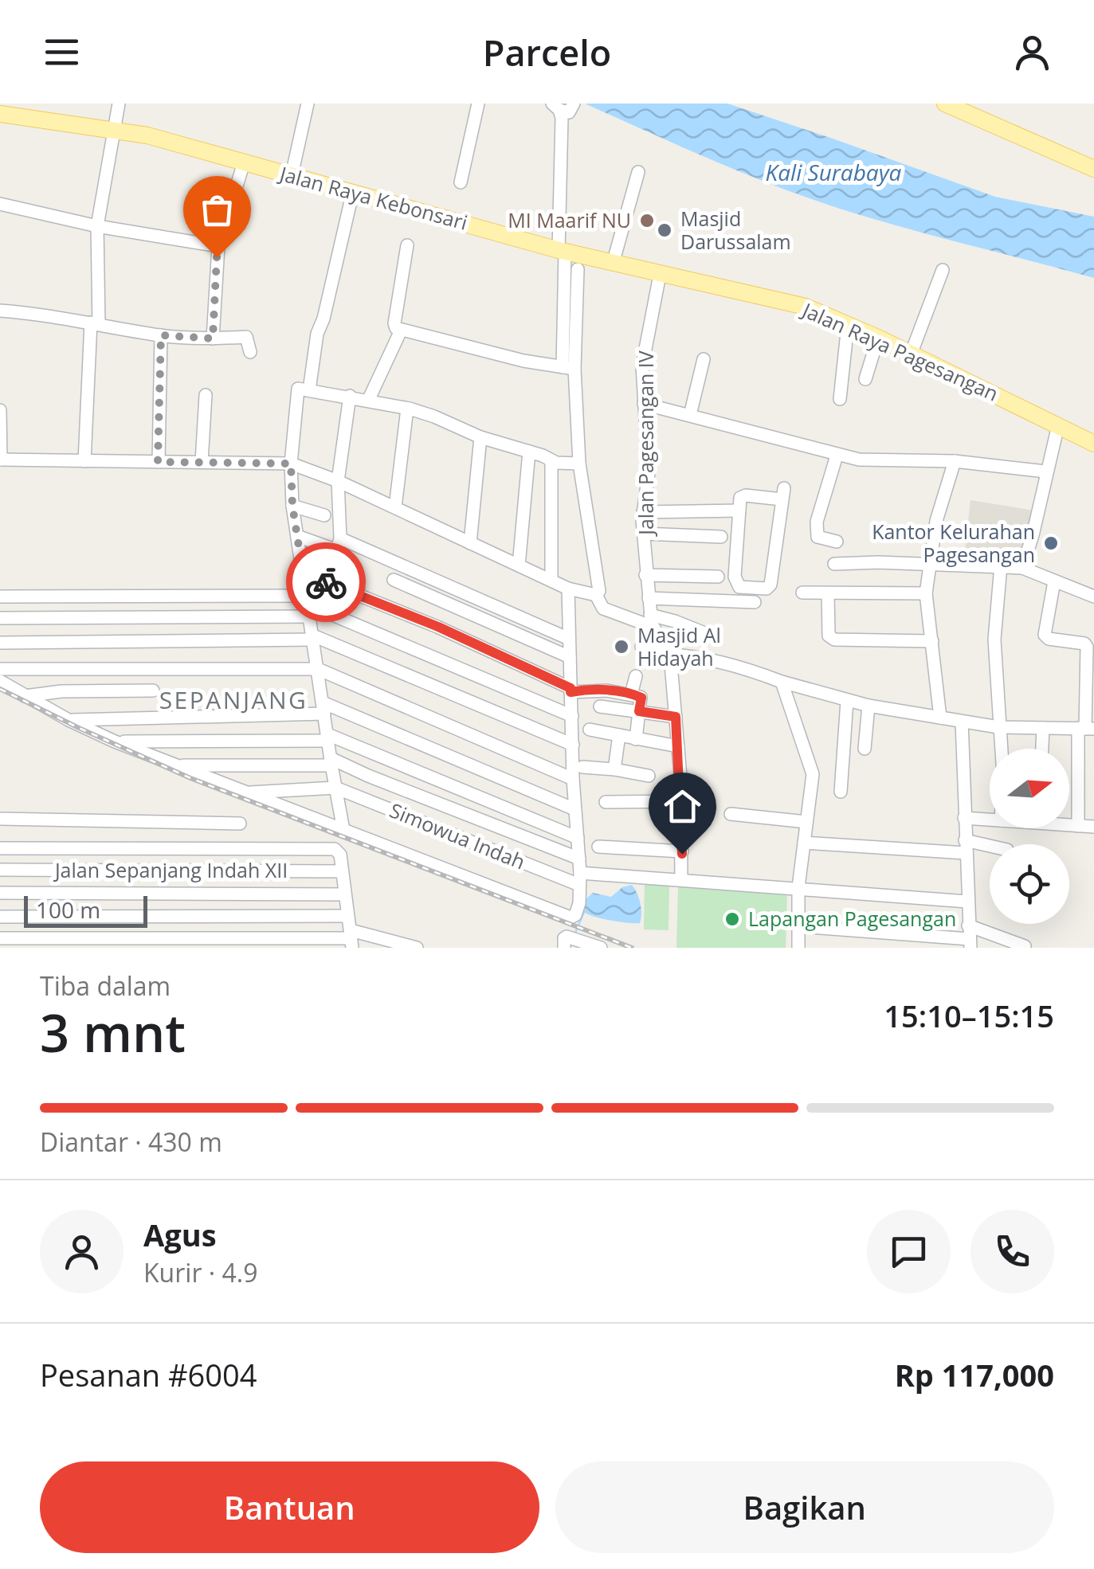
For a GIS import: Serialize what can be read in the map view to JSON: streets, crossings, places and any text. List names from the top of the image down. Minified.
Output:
{"streets":{"main road":["Jalan Raya Kebonsari","Jalan Raya Pagesangan"],"street":["Jalan Pagesangan IV","Simowua Indah","Jalan Sepanjang Indah XII"]},"crossings":[["Jalan Raya Kebonsari","Jalan Raya Pagesangan"],["Jalan Raya Pagesangan","Jalan Pagesangan IV"],["Jalan Pagesangan IV","Simowua Indah"]],"districts":["SEPANJANG"],"water":["Kali Surabaya"],"places":["MI Maarif NU","Masjid Darussalam","Kantor Kelurahan Pagesangan","Masjid Al Hidayah","Lapangan Pagesangan"],"scale_bar":"100 m","north":"right","page":{"header":"Parcelo","scale":"100 m","heading":["3 mnt","Tiba dalam","15:10–15:15"],"panel":["Agus","Kurir · 4.9","Pesanan #6004","Rp 117,000"],"bar":"Diantar · 430 m","buttons":["Bantuan","Bagikan"]}}
